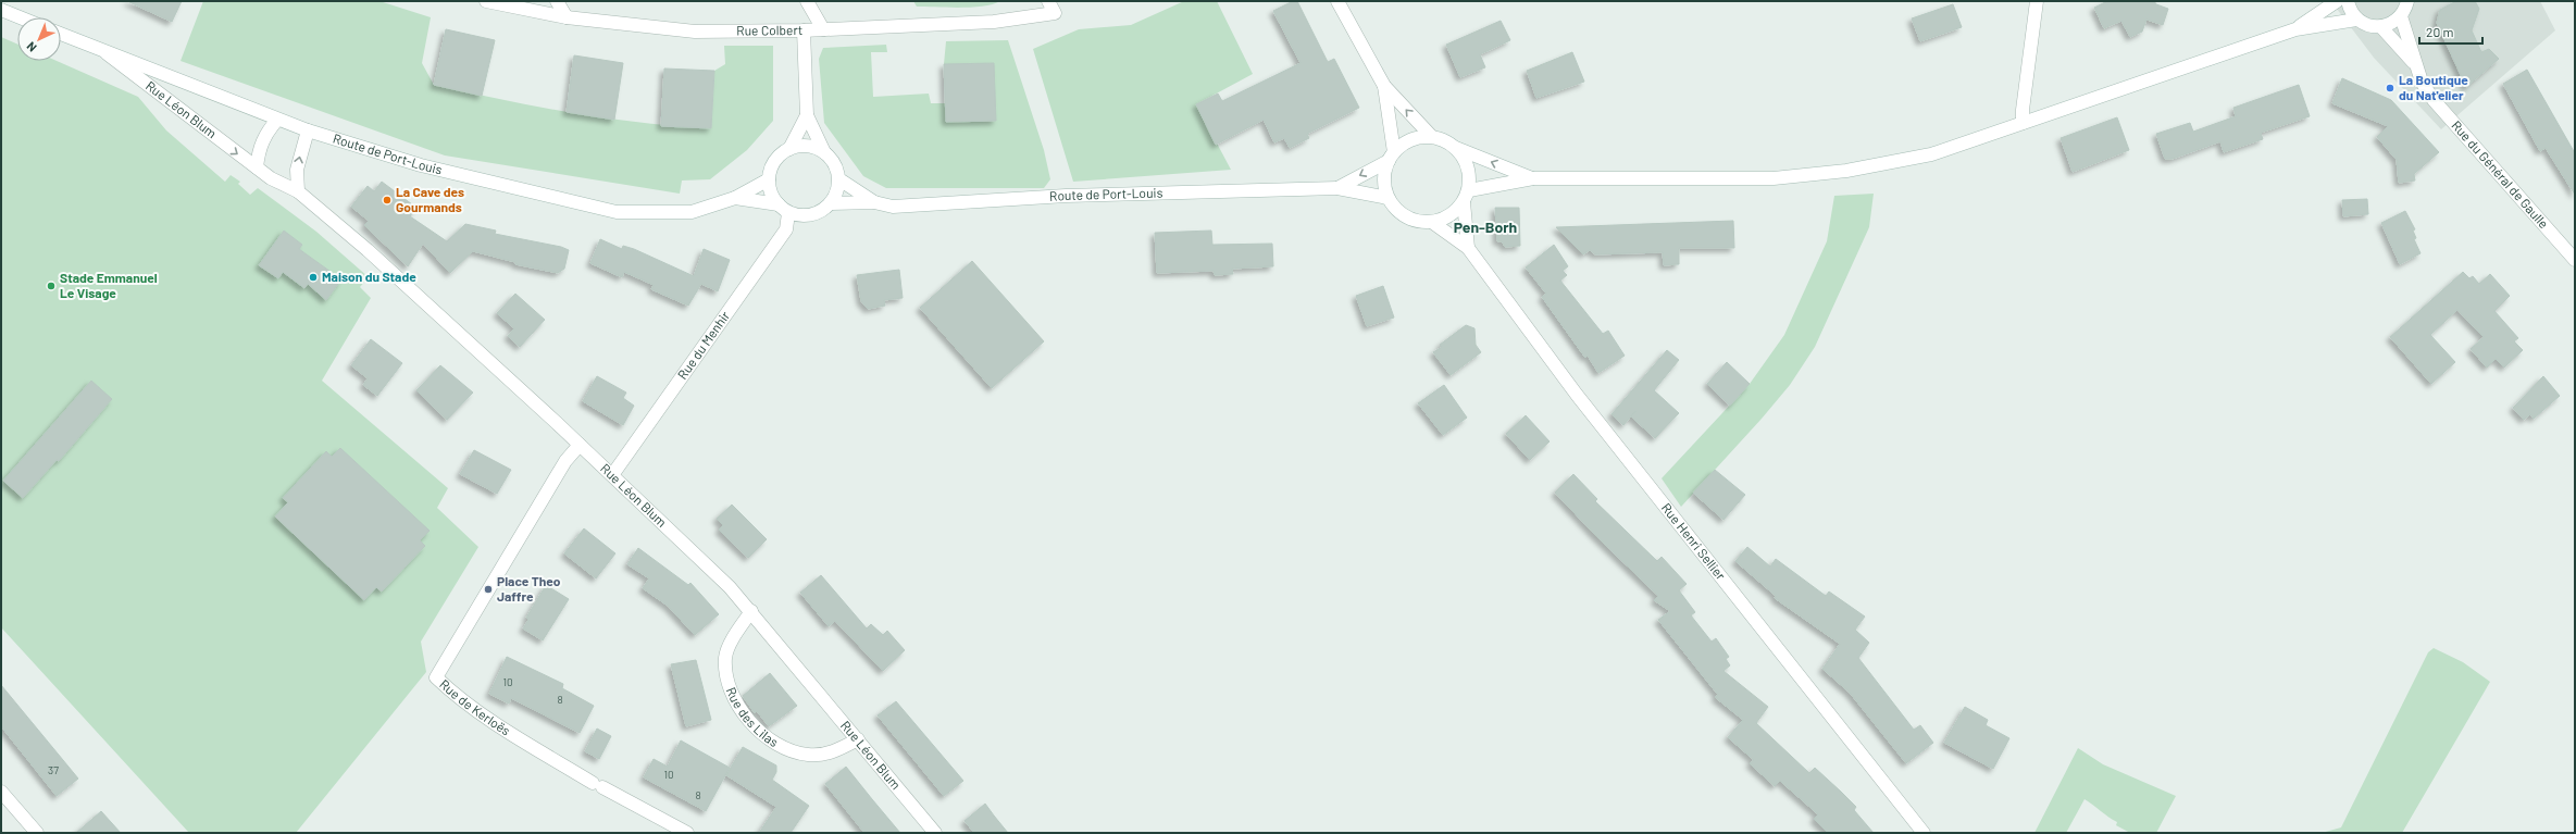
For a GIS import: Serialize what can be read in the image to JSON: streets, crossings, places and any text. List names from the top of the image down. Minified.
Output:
{"streets":{"street":["Rue Colbert","Rue Léon Blum","Route de Port-Louis","Rue du Général de Gaulle","Rue du Menhir","Rue Henri Sellier","Rue de Kerloës","Rue des Lilas"]},"crossings":[["Rue Léon Blum","Route de Port-Louis"],["Rue Léon Blum","Rue du Menhir"],["Rue Léon Blum","Rue de Kerloës"],["Rue Léon Blum","Rue des Lilas"],["Route de Port-Louis","Rue du Menhir"]],"districts":["Pen-Borh"],"places":["La Boutique du Nat'elier","La Cave des Gourmands","Maison du Stade","Stade Emmanuel Le Visage","Place Theo Jaffre"],"house_numbers":["10","8","37","10","8"],"scale_bar":"20 m","north":"bottom left"}
